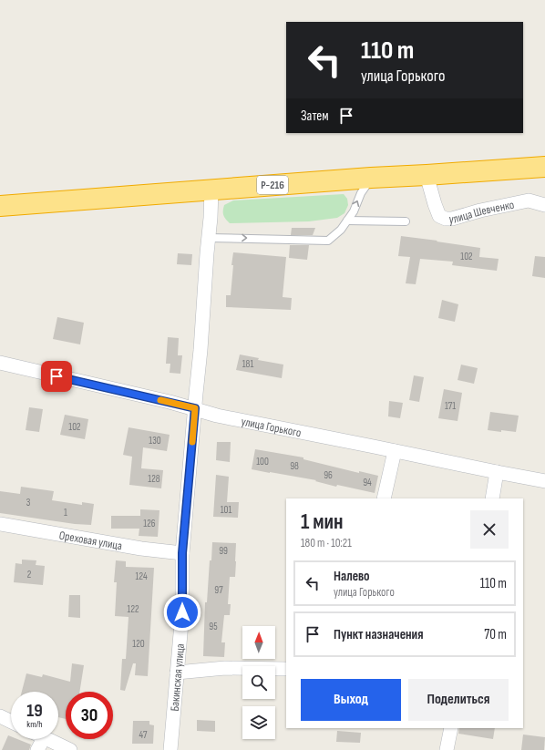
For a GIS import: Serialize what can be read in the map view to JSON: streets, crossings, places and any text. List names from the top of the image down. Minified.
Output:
{"streets":{"highway":["Р-216"],"street":["улица Шевченко","улица Горького","Ореховая улица","Бакинская улица"]},"crossings":[["Р-216","улица Шевченко"],["Р-216","Бакинская улица"],["улица Горького","Бакинская улица"],["Ореховая улица","Бакинская улица"]],"house_numbers":["102","181","171","102","130","100","98","96","128","94","3","101","1","126","99","2","124","97","122","95","120","47"],"north":"top","page":{"turn":["110 m","улица Горького"],"then":"Затем","heading":["1 мин","180 m · 10:21"],"list":[{"name":"Налево","note":"улица Горького","value":"110 m"},{"name":"Пункт назначения","value":"70 m"}],"buttons":["Выход","Поделиться"],"speed":"19 km/h","limit":"30"}}
